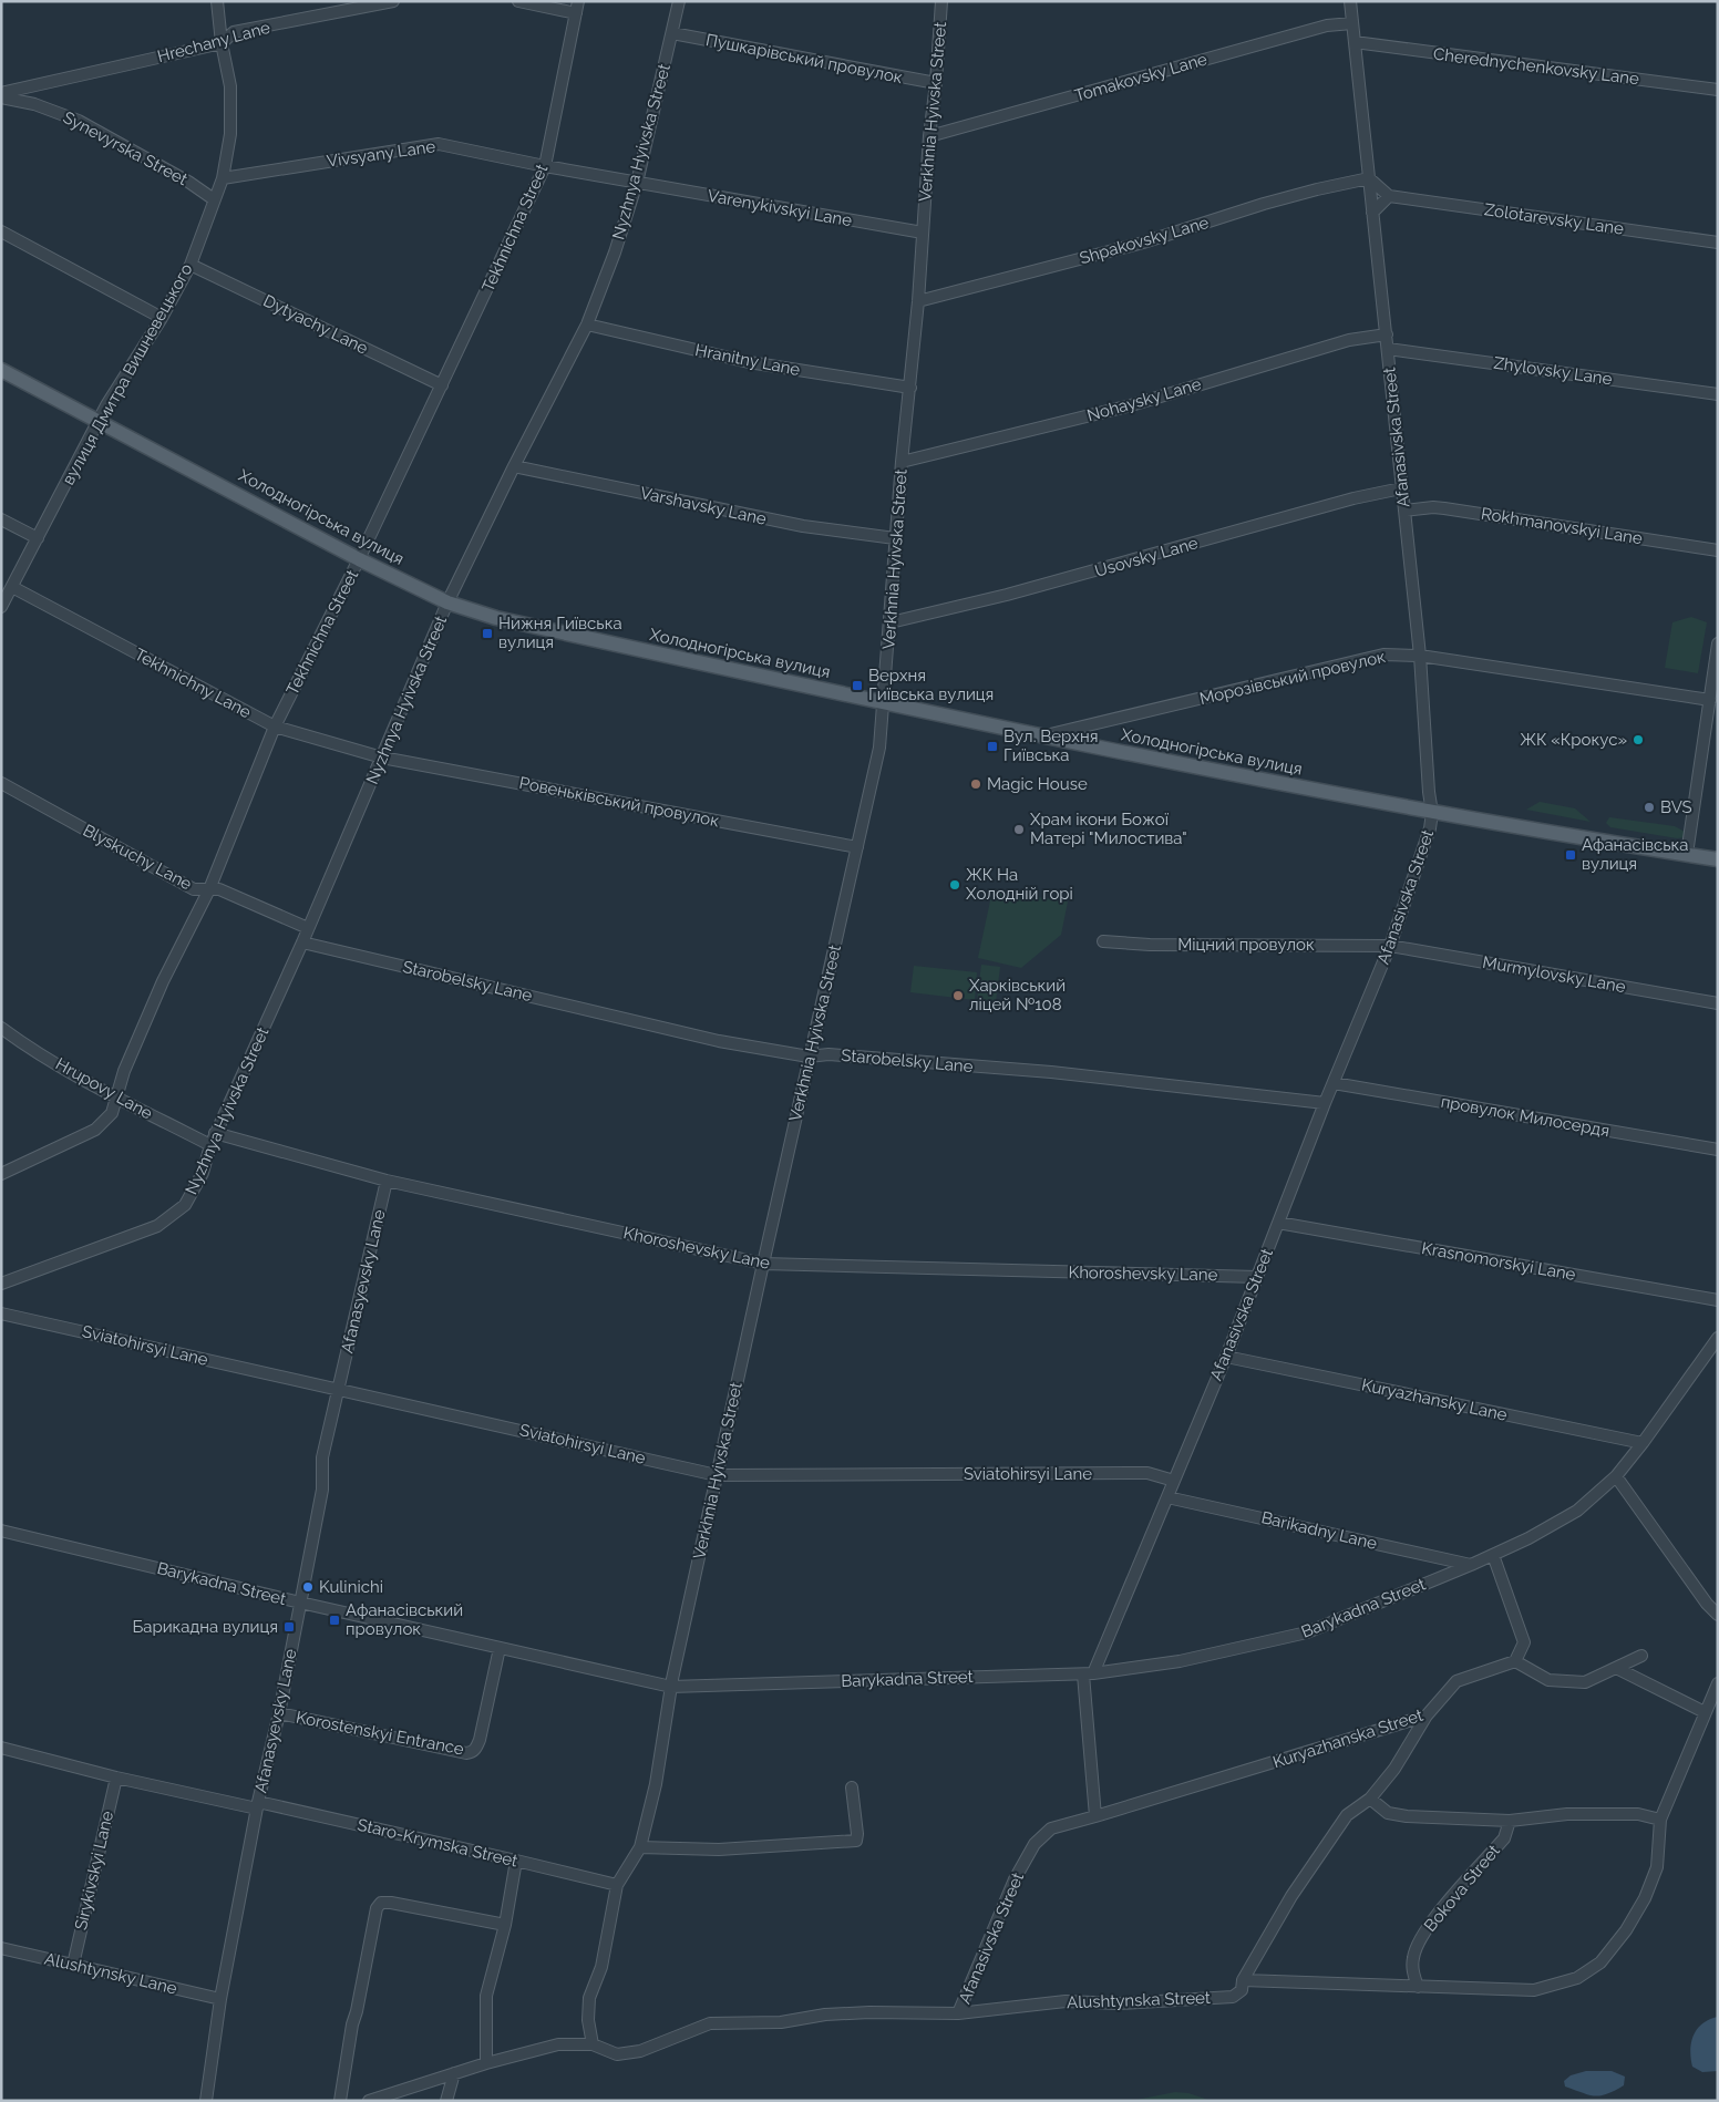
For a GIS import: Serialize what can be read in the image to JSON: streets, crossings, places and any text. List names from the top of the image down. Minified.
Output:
{"streets":{"main road":["Холодногірська вулиця"],"street":["Hrechany Lane","Пушкарівський провулок","Cherednychenkovsky Lane","Tomakovsky Lane","Verkhnia Hyivska Street","Synevyrska Street","Nyzhnya Hyivska Street","Vivsyany Lane","Varenykivskyi Lane","Zolotarevsky Lane","Tekhnichna Street","Shpakovsky Lane","Dytyachy Lane","Hranitny Lane","Zhylovsky Lane","вулиця Дмитра Вишневецького","Nohaysky Lane","Afanasivska Street","Varshavsky Lane","Rokhmanovskyi Lane","Usovsky Lane","Морозівський провулок","Tekhnichny Lane","Ровеньківський провулок","Blyskuchy Lane","Міцний провулок","Murmylovsky Lane","Starobelsky Lane","Hrupovy Lane","провулок Милосердя","Khoroshevsky Lane","Krasnomorskyi Lane","Afanasyevsky Lane","Sviatohirsyi Lane","Kuryazhansky Lane","Barikadny Lane","Barykadna Street","Korostenskyi Entrance","Kuryazhanska Street","Staro-Krymska Street","Sirykivskyi Lane","Bokova Street","Alushtynsky Lane","Alushtynska Street"]},"crossings":[["Hrechany Lane","вулиця Дмитра Вишневецького"],["Пушкарівський провулок","Verkhnia Hyivska Street"],["Пушкарівський провулок","Nyzhnya Hyivska Street"],["Cherednychenkovsky Lane","Afanasivska Street"],["Tomakovsky Lane","Verkhnia Hyivska Street"],["Tomakovsky Lane","Afanasivska Street"],["Verkhnia Hyivska Street","Varenykivskyi Lane"],["Verkhnia Hyivska Street","Shpakovsky Lane"],["Verkhnia Hyivska Street","Hranitny Lane"],["Verkhnia Hyivska Street","Nohaysky Lane"],["Verkhnia Hyivska Street","Varshavsky Lane"],["Verkhnia Hyivska Street","Холодногірська вулиця"],["Verkhnia Hyivska Street","Usovsky Lane"],["Verkhnia Hyivska Street","Ровеньківський провулок"],["Verkhnia Hyivska Street","Starobelsky Lane"],["Verkhnia Hyivska Street","Khoroshevsky Lane"],["Verkhnia Hyivska Street","Sviatohirsyi Lane"],["Verkhnia Hyivska Street","Barykadna Street"],["Verkhnia Hyivska Street","Staro-Krymska Street"],["Verkhnia Hyivska Street","Alushtynska Street"],["Synevyrska Street","вулиця Дмитра Вишневецького"],["Nyzhnya Hyivska Street","Vivsyany Lane"],["Nyzhnya Hyivska Street","Varenykivskyi Lane"],["Nyzhnya Hyivska Street","Hranitny Lane"],["Nyzhnya Hyivska Street","Varshavsky Lane"],["Nyzhnya Hyivska Street","Холодногірська вулиця"],["Nyzhnya Hyivska Street","Tekhnichny Lane"],["Nyzhnya Hyivska Street","Ровеньківський провулок"],["Nyzhnya Hyivska Street","Blyskuchy Lane"],["Nyzhnya Hyivska Street","Starobelsky Lane"],["Nyzhnya Hyivska Street","Hrupovy Lane"],["Nyzhnya Hyivska Street","Khoroshevsky Lane"],["Vivsyany Lane","Varenykivskyi Lane"],["Vivsyany Lane","Tekhnichna Street"],["Vivsyany Lane","вулиця Дмитра Вишневецького"],["Tekhnichna Street","Dytyachy Lane"],["Tekhnichna Street","Холодногірська вулиця"],["Tekhnichna Street","Tekhnichny Lane"],["Tekhnichna Street","Blyskuchy Lane"],["Tekhnichna Street","Hrupovy Lane"],["Shpakovsky Lane","Afanasivska Street"],["Dytyachy Lane","вулиця Дмитра Вишневецького"],["Zhylovsky Lane","Afanasivska Street"],["вулиця Дмитра Вишневецького","Холодногірська вулиця"],["вулиця Дмитра Вишневецького","Tekhnichny Lane"],["Nohaysky Lane","Afanasivska Street"],["Afanasivska Street","Холодногірська вулиця"],["Afanasivska Street","Rokhmanovskyi Lane"],["Afanasivska Street","Usovsky Lane"],["Afanasivska Street","Морозівський провулок"],["Afanasivska Street","Міцний провулок"],["Afanasivska Street","Murmylovsky Lane"],["Afanasivska Street","Starobelsky Lane"],["Afanasivska Street","провулок Милосердя"],["Afanasivska Street","Khoroshevsky Lane"],["Afanasivska Street","Krasnomorskyi Lane"],["Afanasivska Street","Sviatohirsyi Lane"],["Afanasivska Street","Kuryazhansky Lane"],["Afanasivska Street","Barikadny Lane"],["Afanasivska Street","Barykadna Street"],["Afanasivska Street","Kuryazhanska Street"],["Afanasivska Street","Alushtynska Street"],["Холодногірська вулиця","Морозівський провулок"],["Tekhnichny Lane","Ровеньківський провулок"],["Міцний провулок","Murmylovsky Lane"],["Khoroshevsky Lane","Afanasyevsky Lane"],["Afanasyevsky Lane","Sviatohirsyi Lane"],["Afanasyevsky Lane","Barykadna Street"],["Afanasyevsky Lane","Korostenskyi Entrance"],["Afanasyevsky Lane","Staro-Krymska Street"],["Afanasyevsky Lane","Alushtynsky Lane"],["Kuryazhansky Lane","Barykadna Street"],["Barikadny Lane","Barykadna Street"],["Barykadna Street","Korostenskyi Entrance"],["Kuryazhanska Street","Alushtynska Street"],["Staro-Krymska Street","Sirykivskyi Lane"],["Sirykivskyi Lane","Alushtynsky Lane"]],"places":{"transit":["Нижня Гиївська вулиця","Верхня Гиївська вулиця","Вул. Верхня Гиївська","Афанасівська вулиця","Афанасівський провулок","Барикадна вулиця"],"other":["ЖК «Крокус»","Magic House","BVS","Храм ікони Божої Матері \"Милостива\"","ЖК На Холодній горі","Харківський ліцей №108","Kulinichi"]}}
